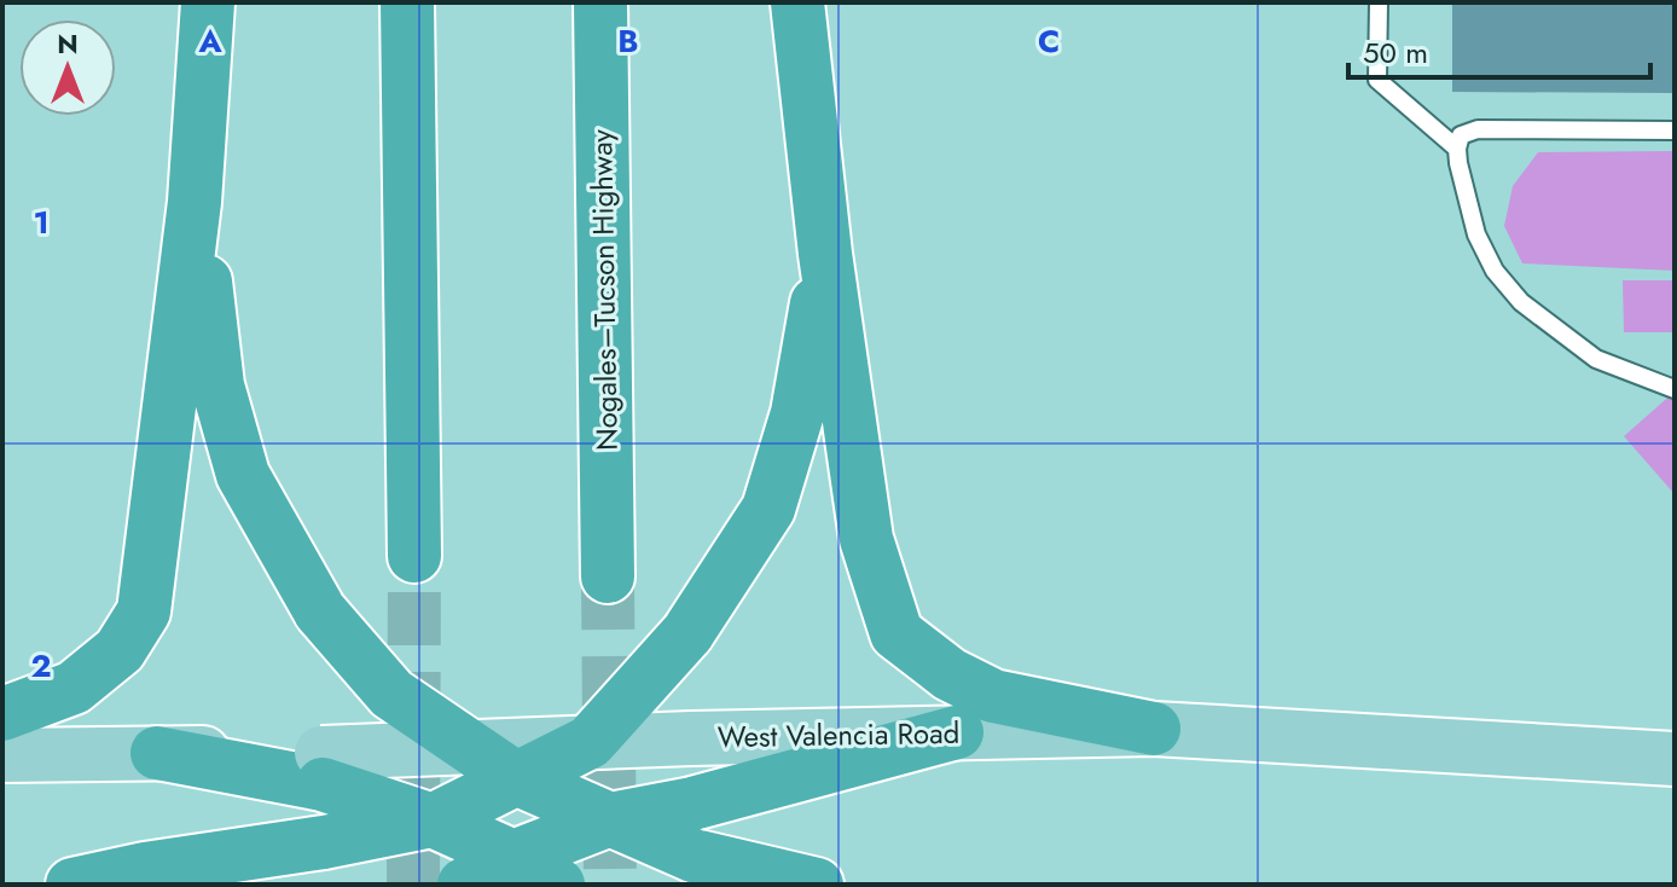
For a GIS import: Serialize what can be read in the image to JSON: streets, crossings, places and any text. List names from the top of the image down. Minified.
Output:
{"streets":{"highway":["Nogales–Tucson Highway"],"main road":["West Valencia Road"]},"scale_bar":"50 m","north":"top","grid":{"columns":["A","B","C"],"rows":["1","2"]}}
